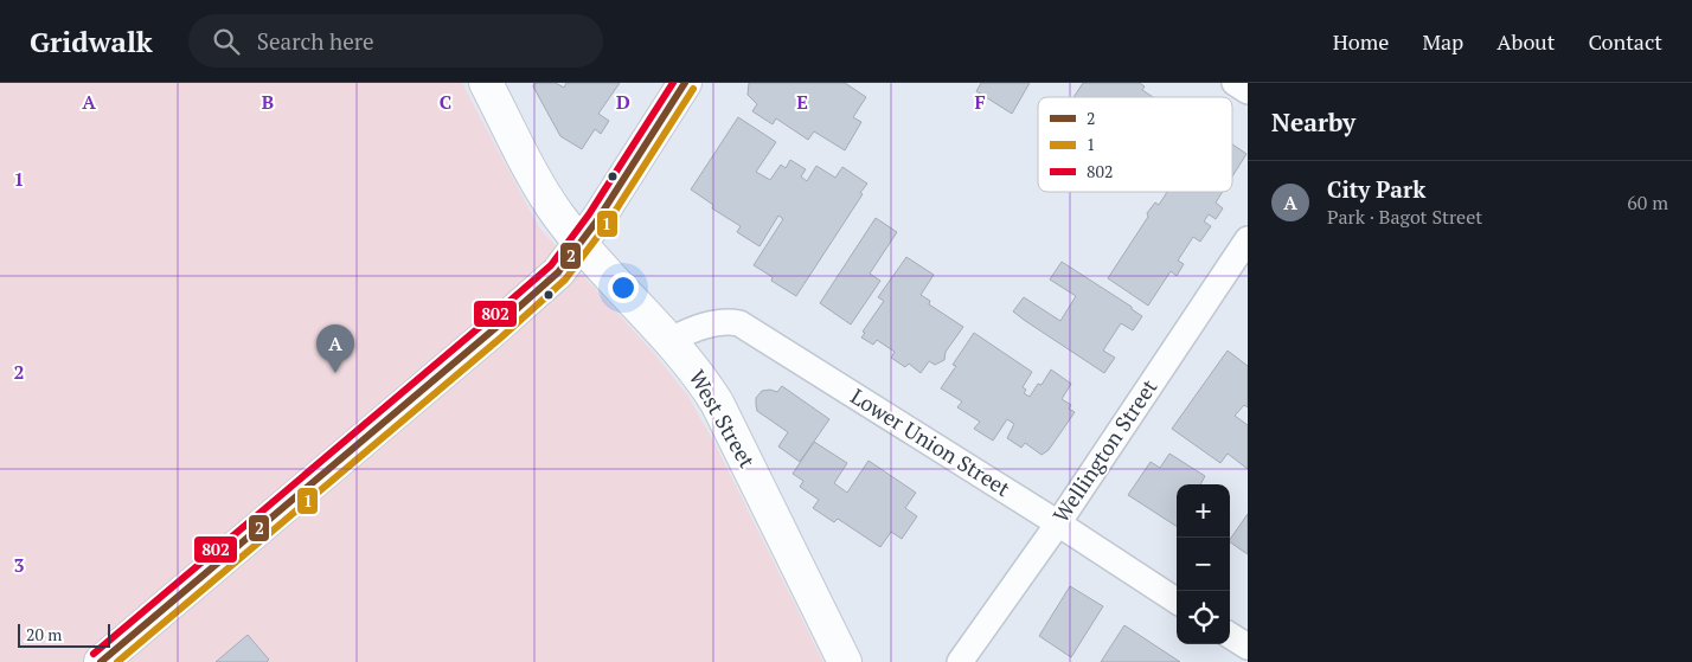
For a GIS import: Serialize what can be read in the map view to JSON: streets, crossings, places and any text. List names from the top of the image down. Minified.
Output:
{"streets":{"main road":["West Street"],"street":["Lower Union Street","Wellington Street"]},"crossings":[["West Street","Lower Union Street"],["Lower Union Street","Wellington Street"]],"lines":["transit line 2","transit line 802","transit line 1"],"legend":["2","1","802"],"scale_bar":"20 m","page":{"header":"Gridwalk","search":"Search here","nav":["Home","Map","About","Contact"],"heading":"Nearby","list":[{"mark":"A","name":"City Park","note":"Park · Bagot Street","value":"60 m"}],"pins":"A","map_buttons":["+","−"],"scale":"20 m"},"grid":{"columns":["A","B","C","D","E","F"],"rows":["1","2","3"]}}
